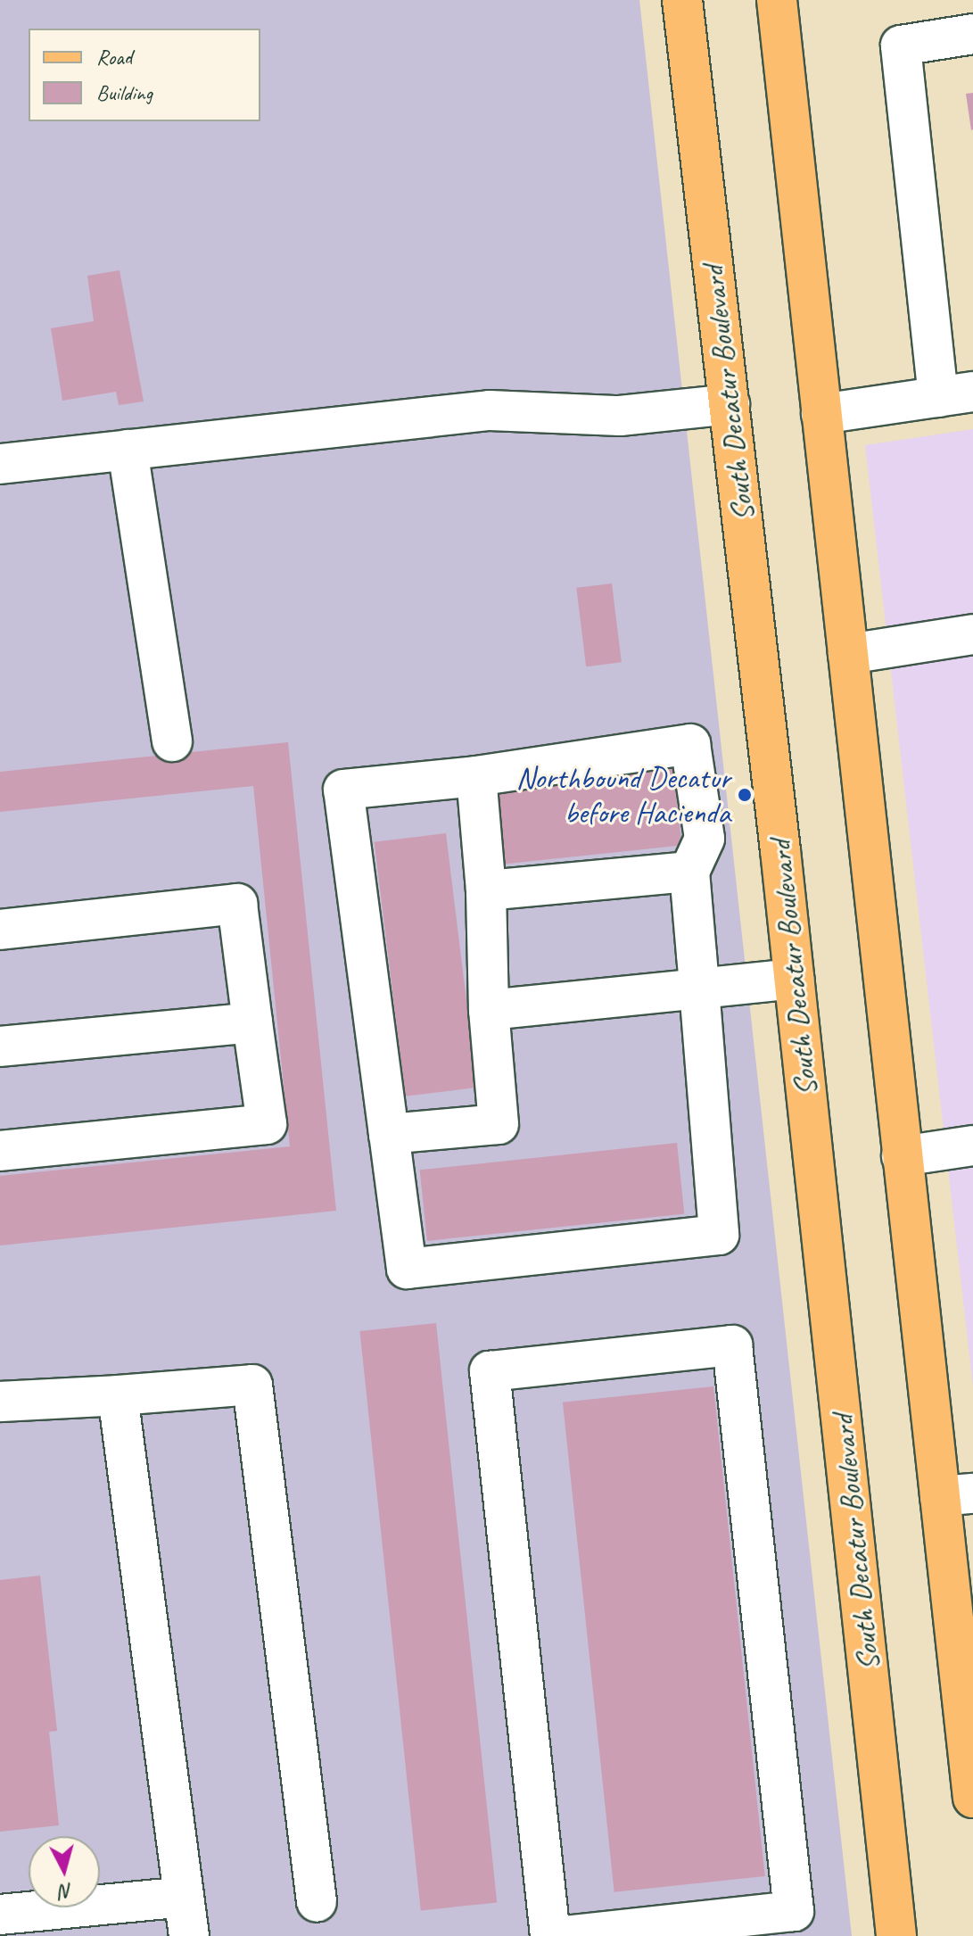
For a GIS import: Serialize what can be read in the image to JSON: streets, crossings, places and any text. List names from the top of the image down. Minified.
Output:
{"streets":{"main road":["South Decatur Boulevard"]},"places":["Northbound Decatur before Hacienda"],"legend":["Road","Building"],"north":"bottom"}
